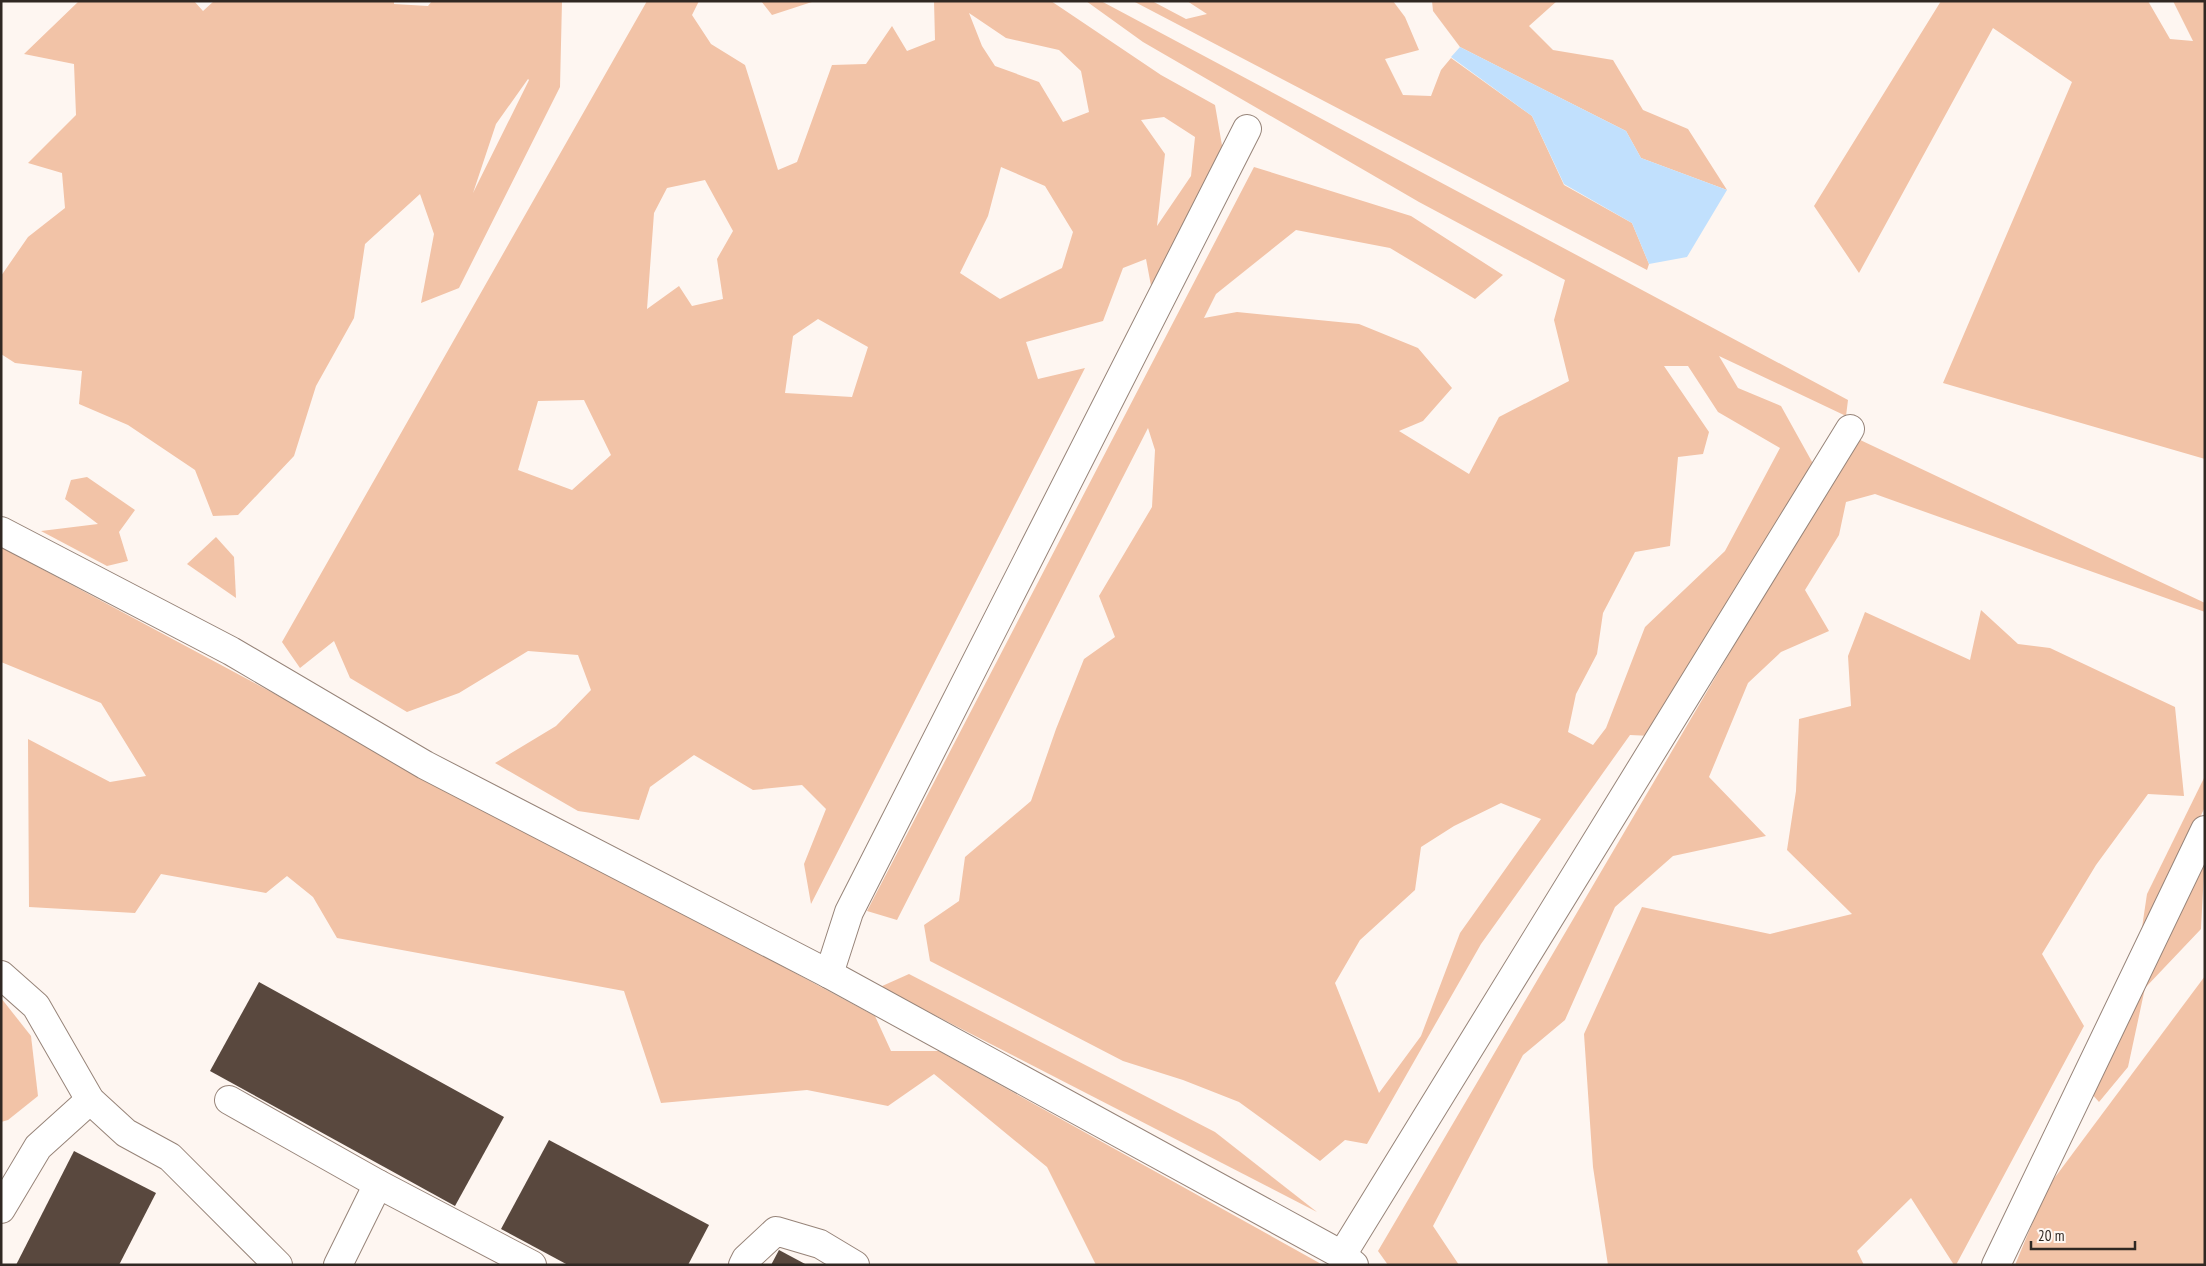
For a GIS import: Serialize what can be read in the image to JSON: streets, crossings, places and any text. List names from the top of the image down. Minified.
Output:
{"scale_bar":"20 m"}
